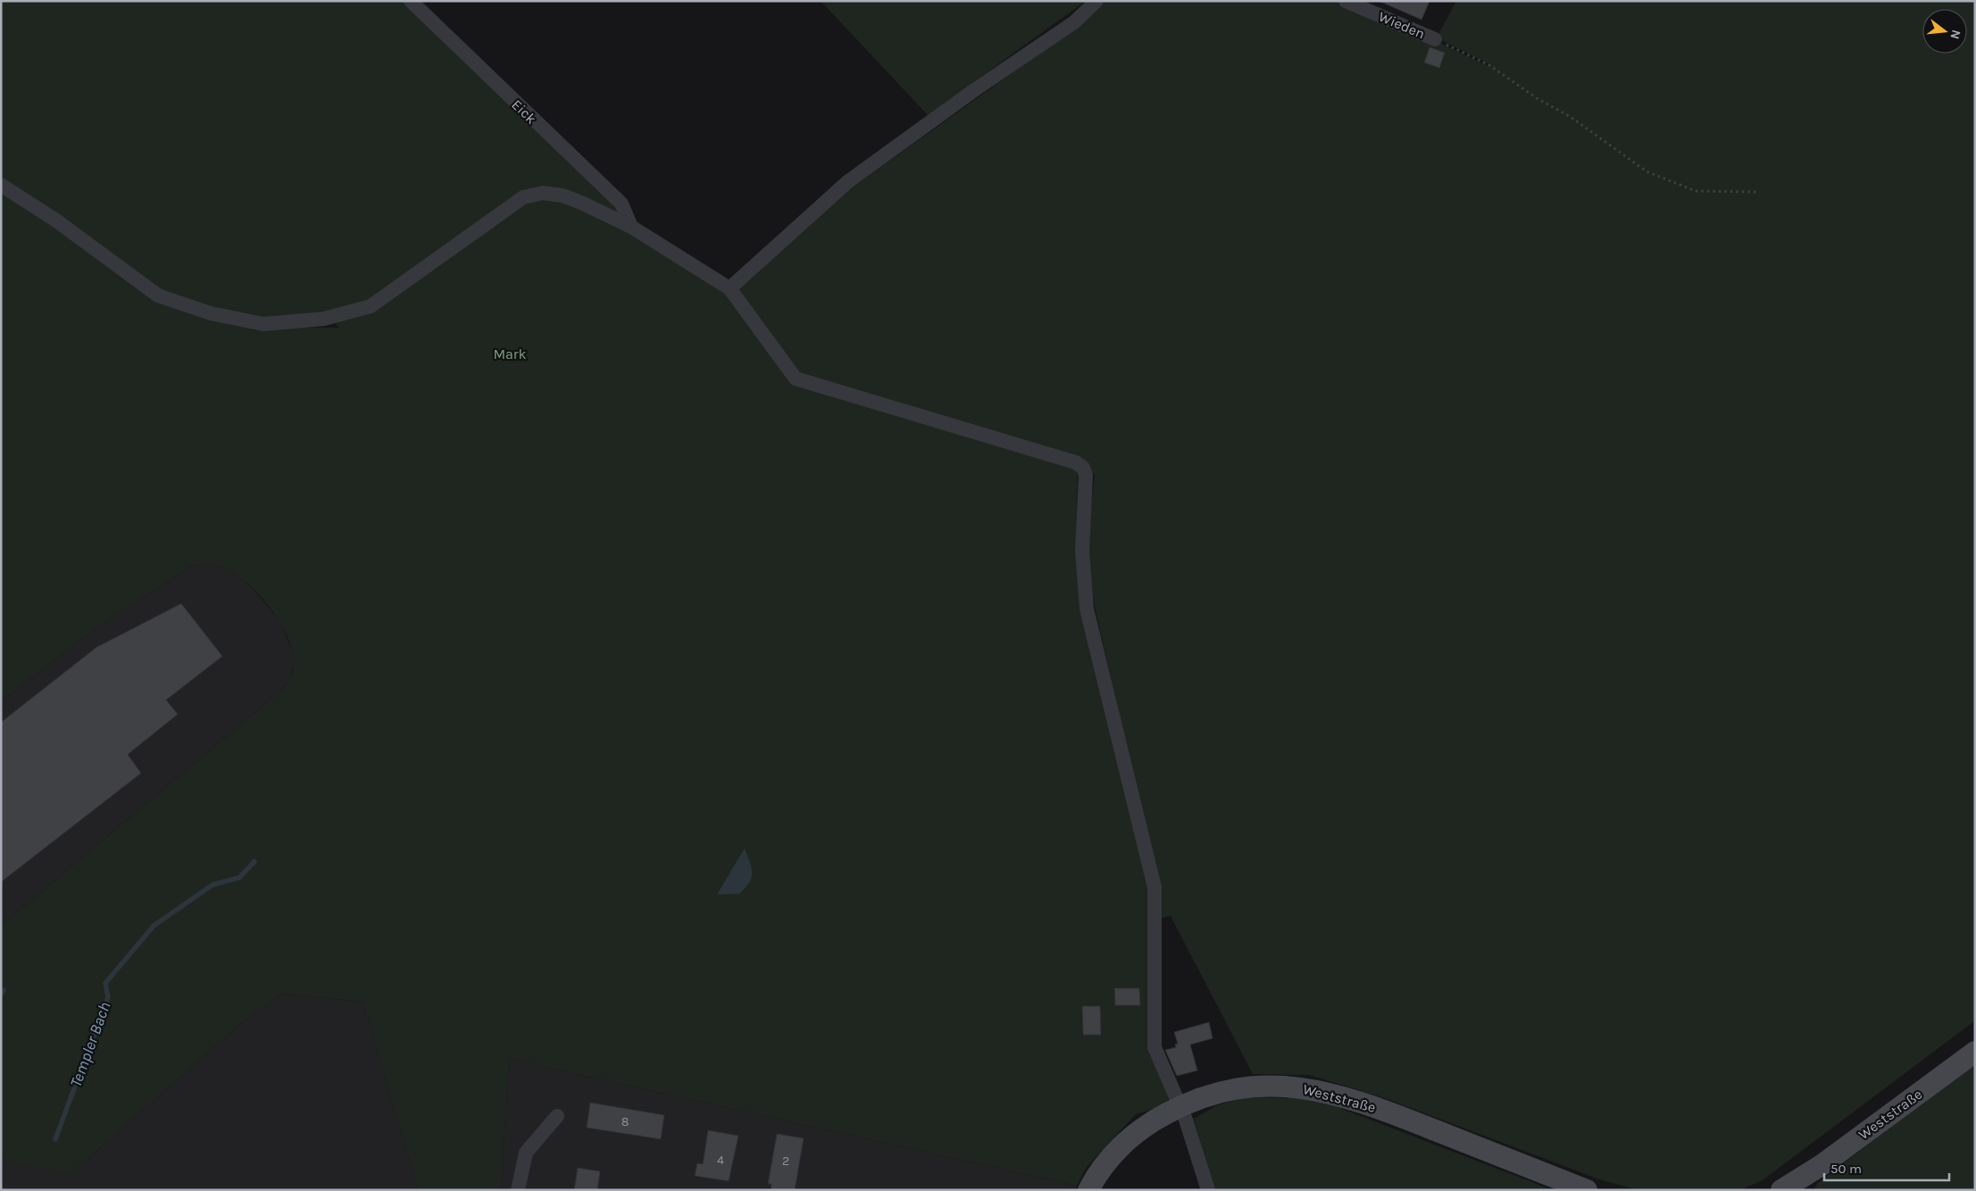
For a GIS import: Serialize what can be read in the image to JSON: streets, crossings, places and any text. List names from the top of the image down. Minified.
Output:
{"streets":{"main road":["Weststraße"],"street":["Wieden","Eick"]},"water":["Templer Bach"],"parks":["Mark"],"house_numbers":["8","4","2"],"scale_bar":"50 m","north":"right"}
